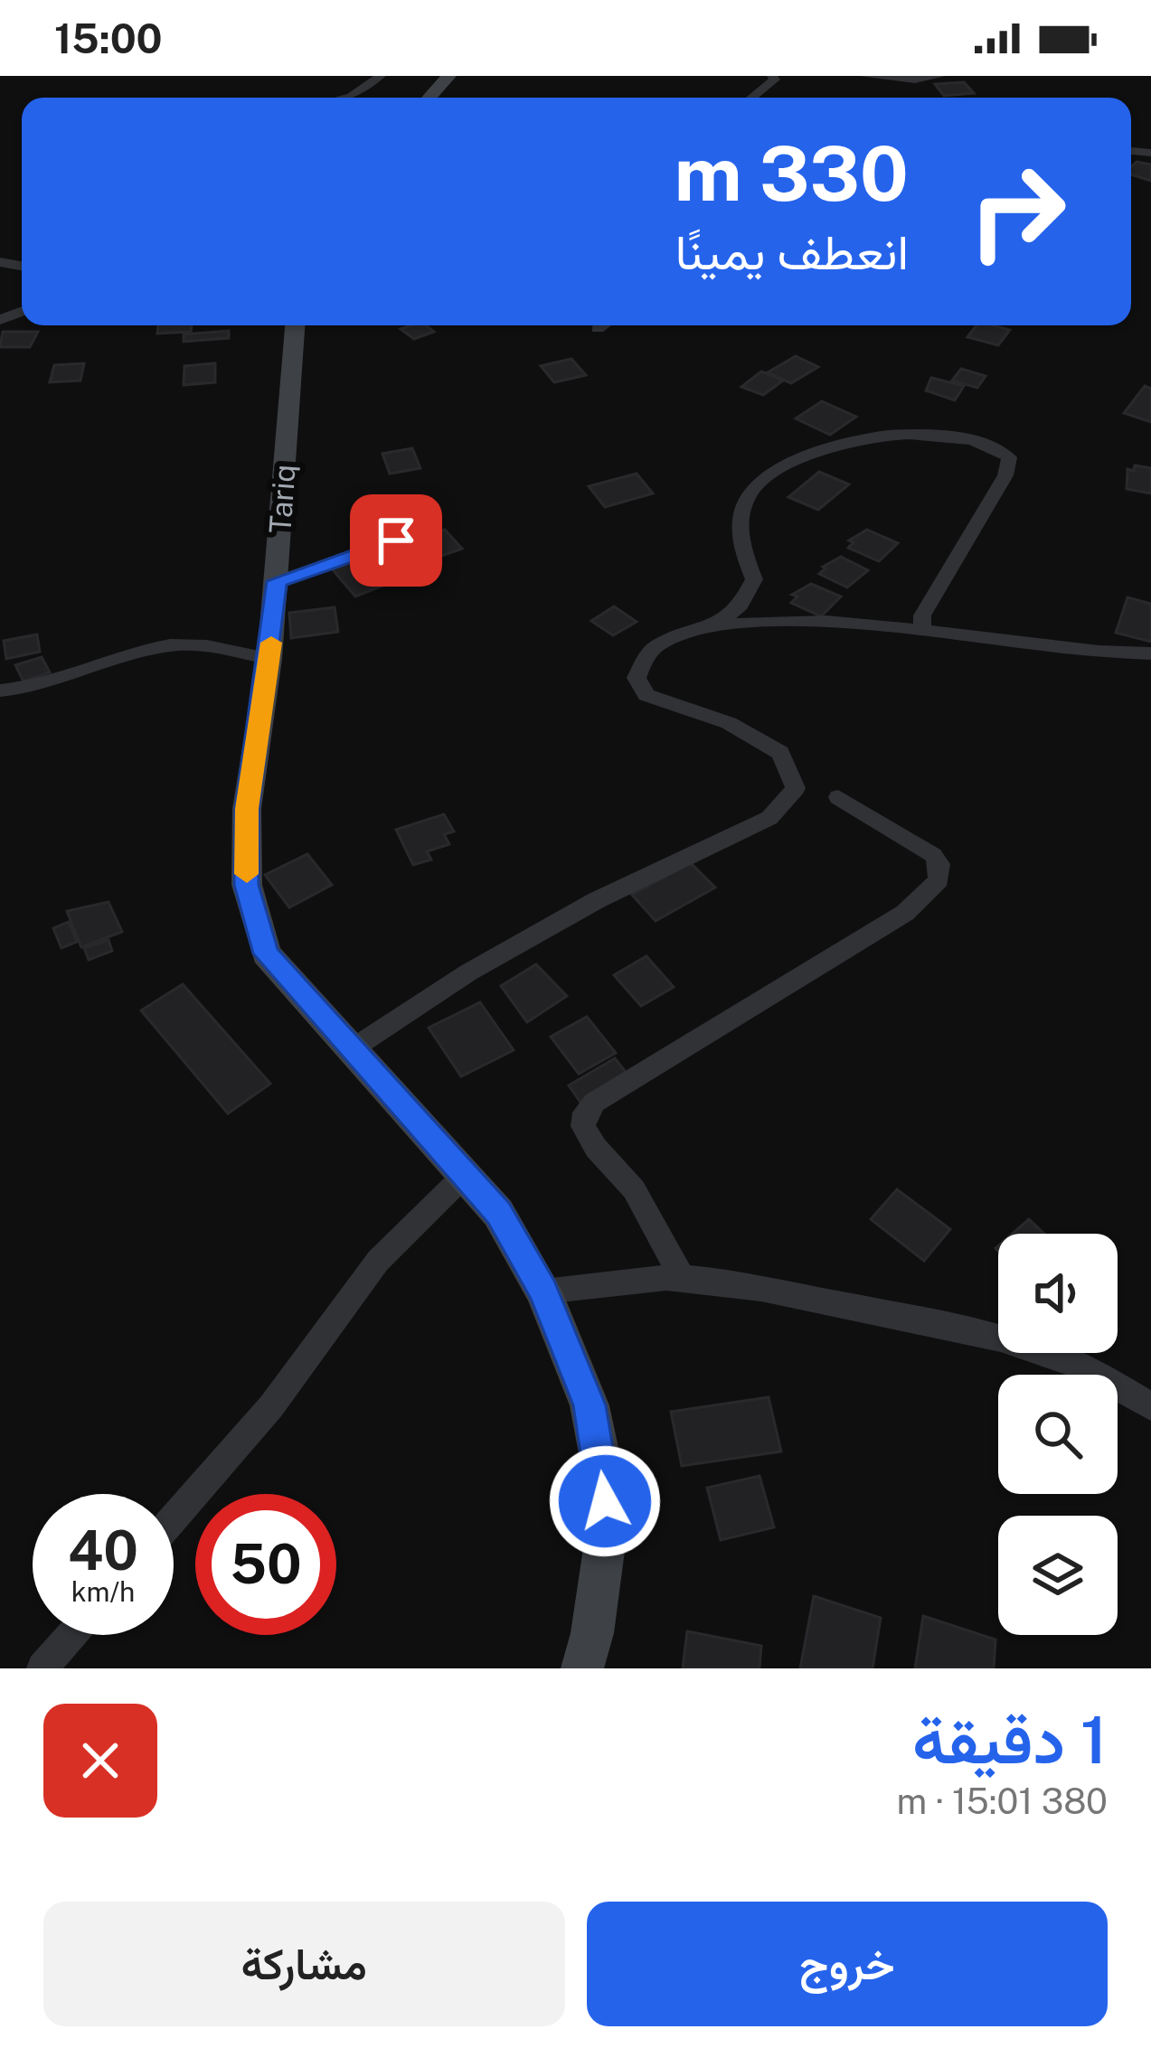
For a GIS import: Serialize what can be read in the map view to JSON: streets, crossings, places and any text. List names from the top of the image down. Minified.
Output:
{"streets":{"main road":["Tariq"]},"page":{"status":"15:00","turn":["330 m","انعطف يمينًا"],"speed":"40 km/h","limit":"50","heading":["1 دقيقة","380 m · 15:01"],"buttons":["خروج","مشاركة"]}}
